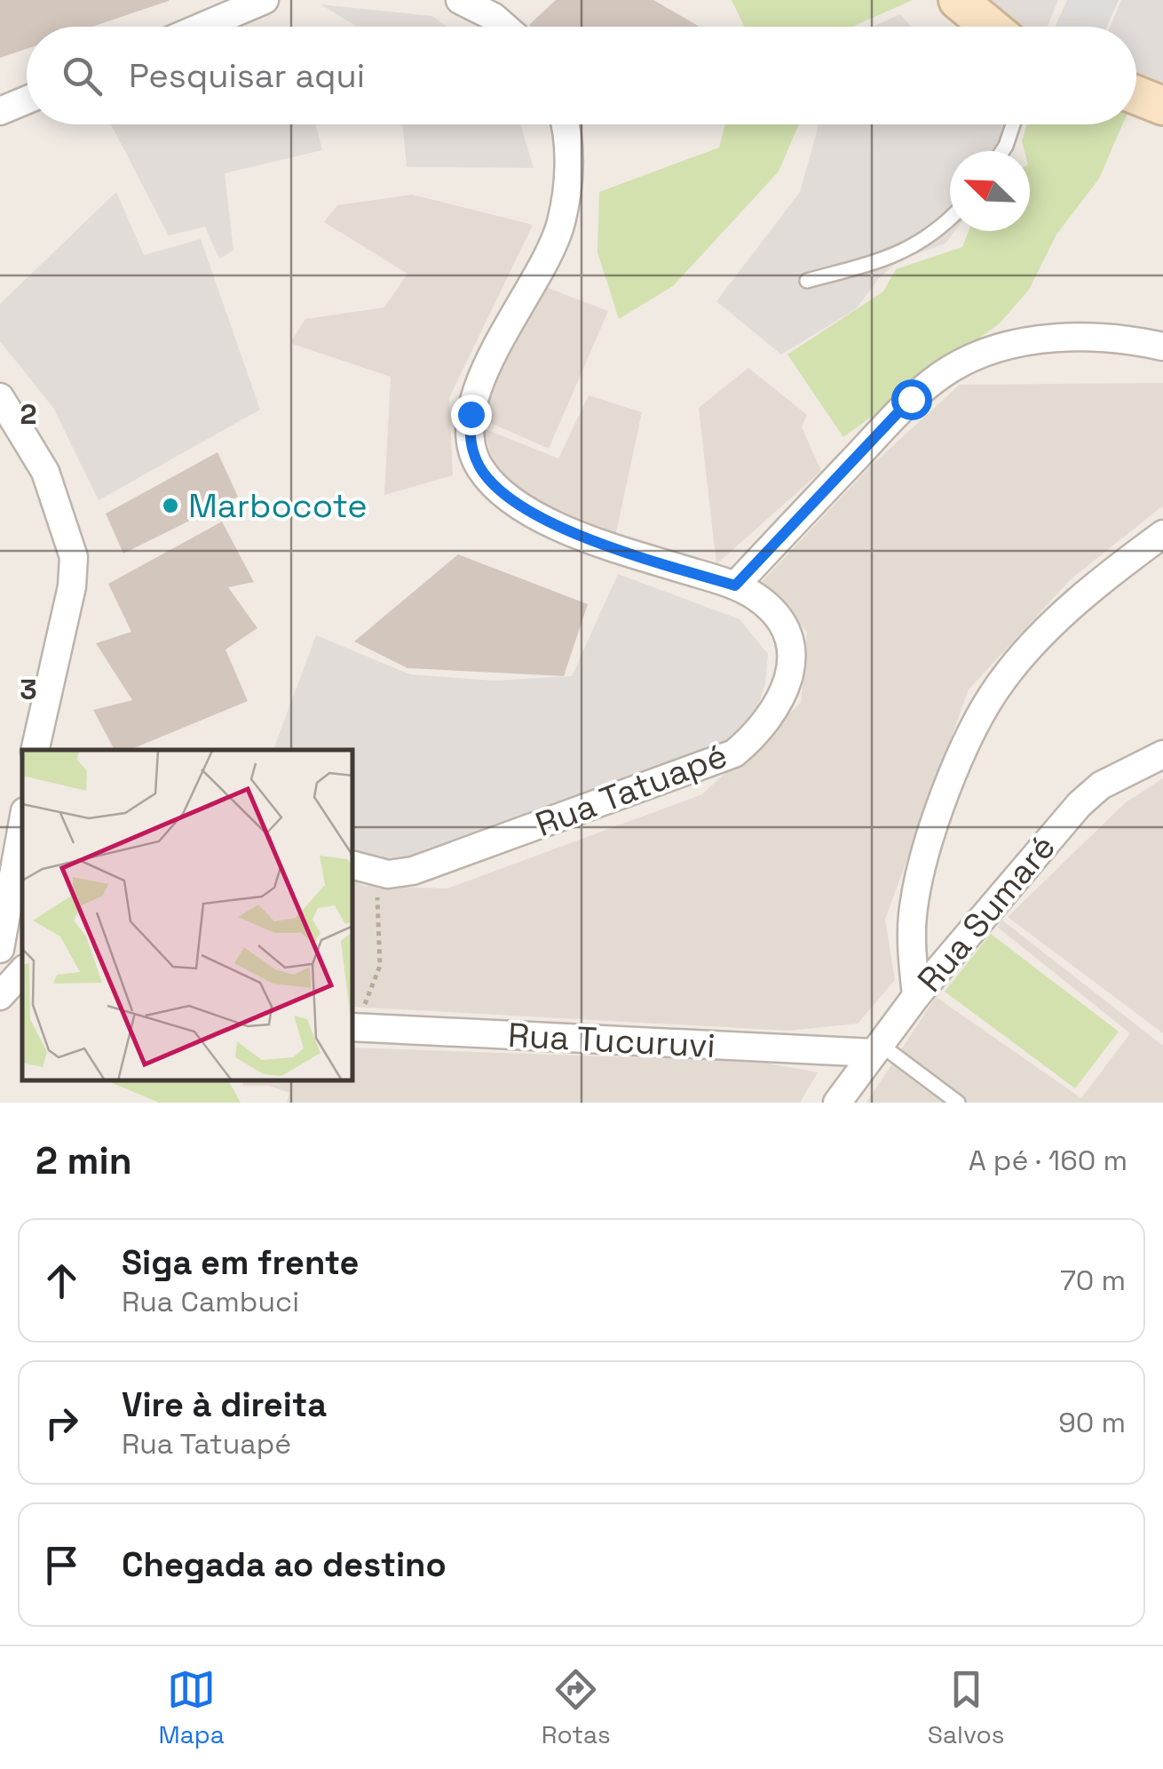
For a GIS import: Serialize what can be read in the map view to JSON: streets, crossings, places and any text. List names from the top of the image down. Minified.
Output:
{"streets":{"street":["Rua Tatuapé","Rua Sumaré","Rua Tucuruvi"]},"crossings":[["Rua Sumaré","Rua Tucuruvi"]],"places":["Marbocote"],"north":"top left","page":{"search":"Pesquisar aqui","heading":["2 min","A pé · 160 m"],"list":[["Siga em frente","Rua Cambuci","70 m"],["Vire à direita","Rua Tatuapé","90 m"],"Chegada ao destino"],"nav":["Mapa","Rotas","Salvos"]},"grid":{"rows":["2","3"]}}
